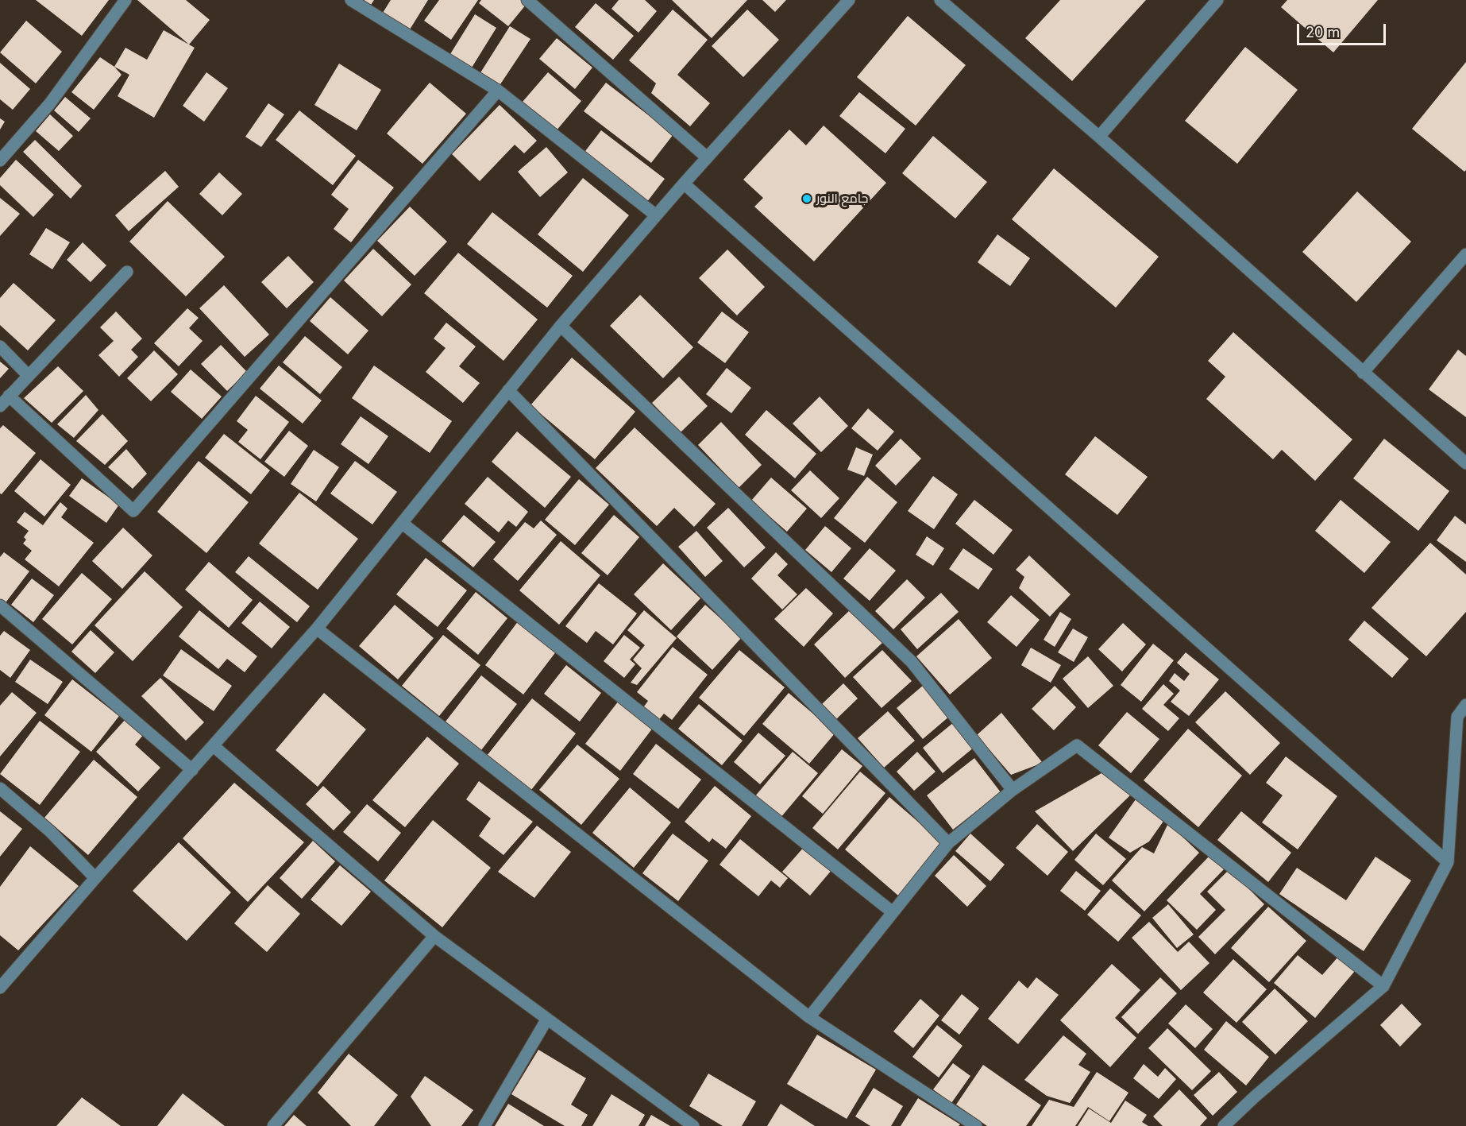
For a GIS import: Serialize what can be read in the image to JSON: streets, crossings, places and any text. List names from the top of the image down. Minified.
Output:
{"places":["جامع النور"],"scale_bar":"20 m"}
